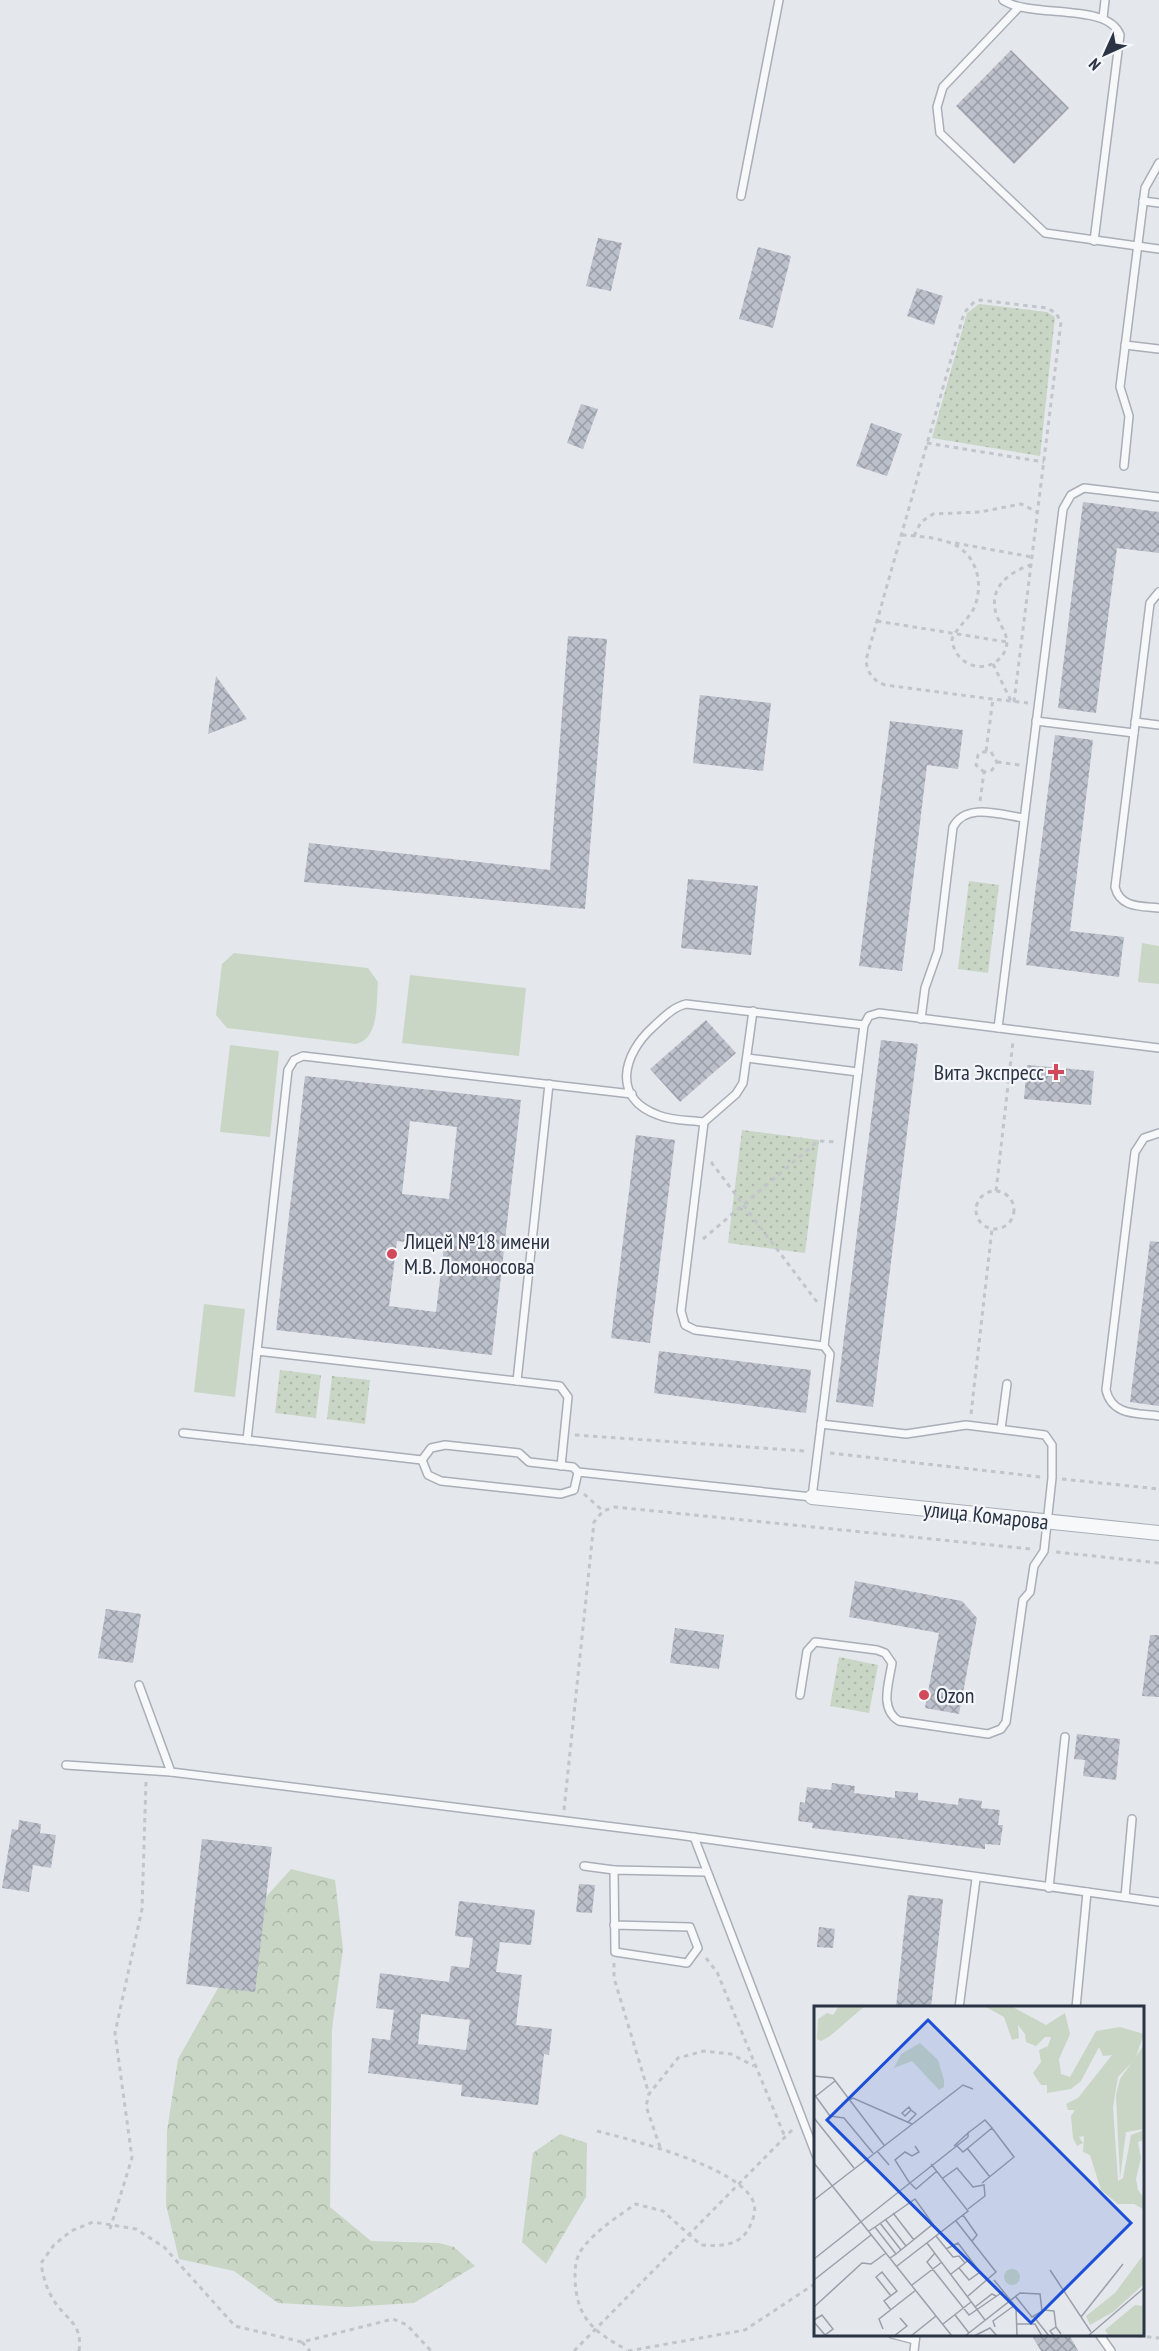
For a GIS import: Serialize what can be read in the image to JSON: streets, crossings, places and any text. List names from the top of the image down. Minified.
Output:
{"streets":{"street":["улица Комарова"]},"places":{"health":["Вита Экспресс"],"other":["Лицей №18 имени М.В. Ломоносова","Ozon"]},"north":"bottom left"}
